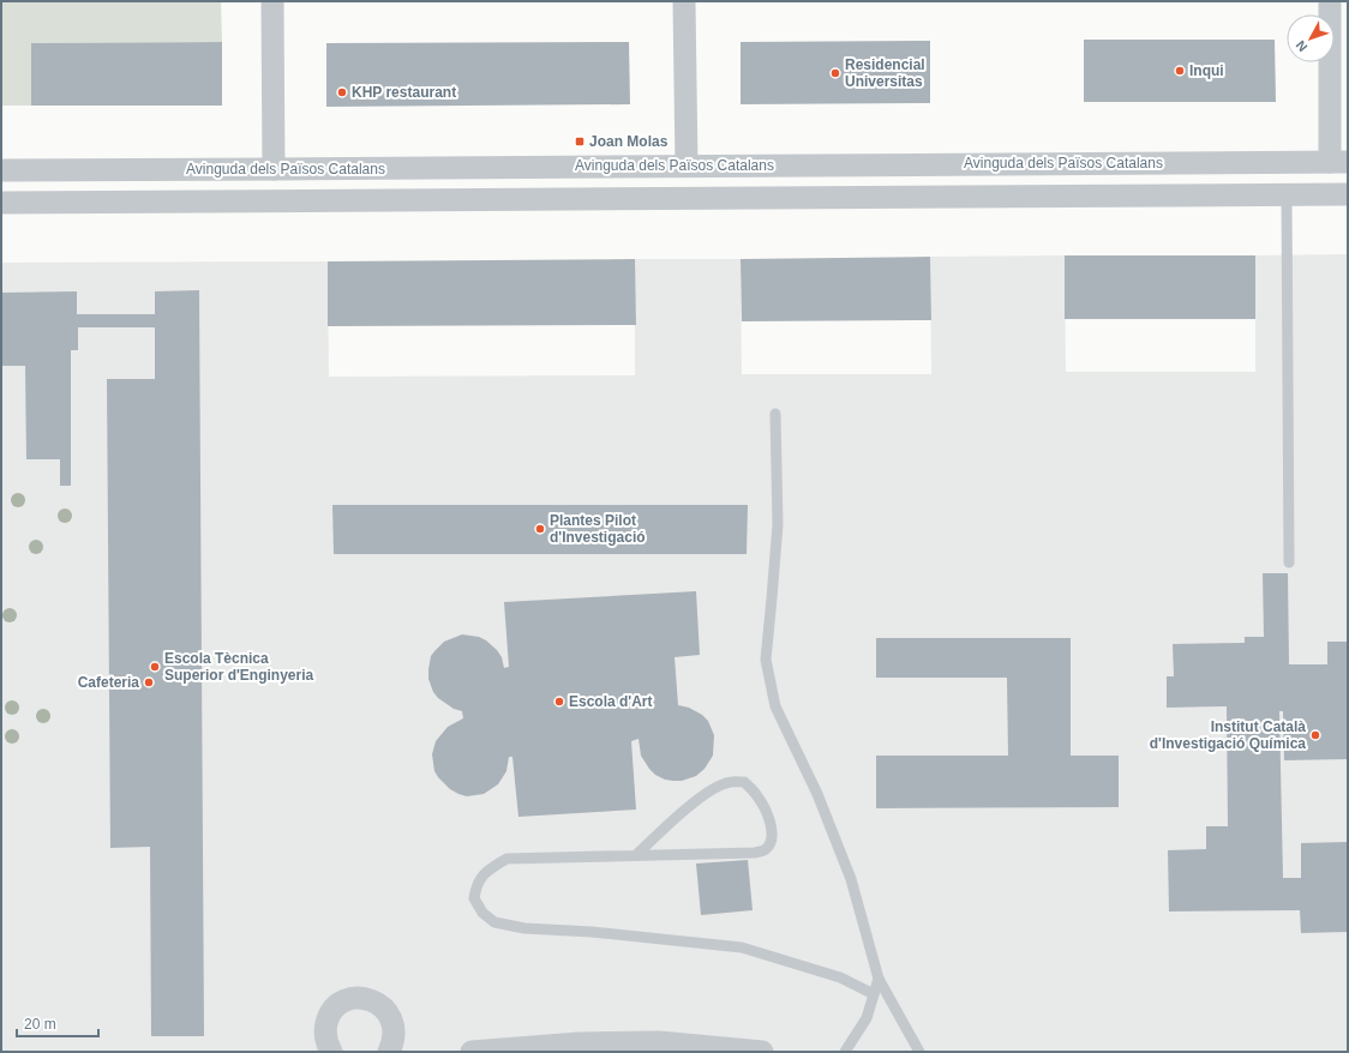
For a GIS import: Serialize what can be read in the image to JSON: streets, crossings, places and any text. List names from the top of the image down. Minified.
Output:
{"streets":{"street":["Avinguda dels Països Catalans"]},"places":{"other":["Inqui","Residencial Universitas","KHP restaurant","Plantes Pilot d'Investigació","Escola Tècnica Superior d'Enginyeria","Cafeteria","Escola d'Art","Institut Català d'Investigació Química"],"transit":["Joan Molas"]},"scale_bar":"20 m","north":"bottom left"}
